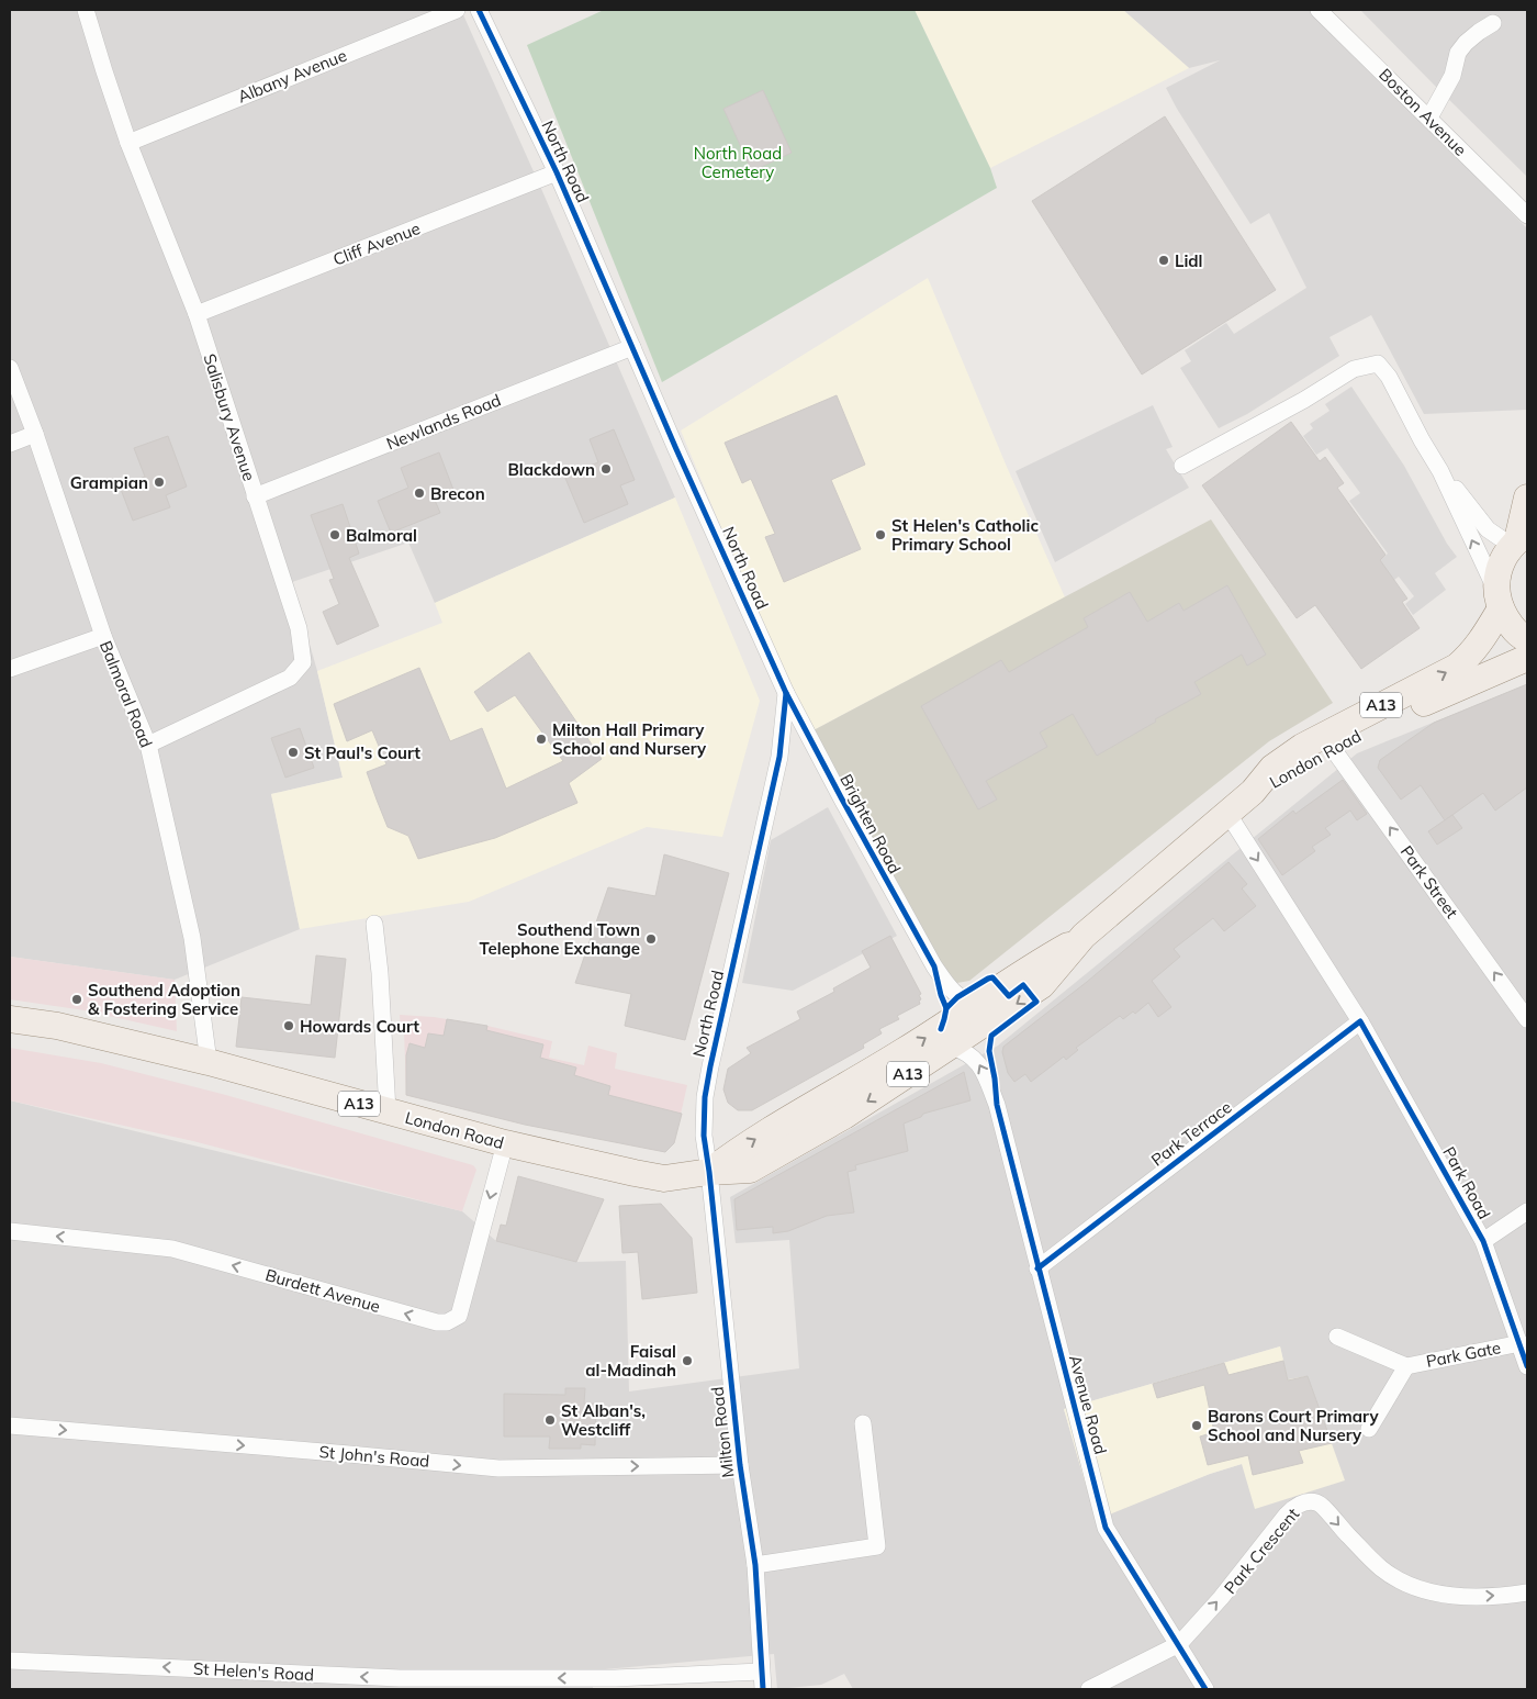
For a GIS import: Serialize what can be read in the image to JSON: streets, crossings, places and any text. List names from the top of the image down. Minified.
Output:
{"streets":{"main road":["A13","London Road"],"street":["Albany Avenue","Boston Avenue","North Road","Cliff Avenue","Salisbury Avenue","Newlands Road","Balmoral Road","Brighten Road","Park Street","Park Terrace","Park Road","Burdett Avenue","Park Gate","Avenue Road","Milton Road","St John's Road","Park Crescent","St Helen's Road"]},"crossings":[["Albany Avenue","Salisbury Avenue"],["North Road","Cliff Avenue"],["North Road","Newlands Road"],["North Road","London Road"],["North Road","Brighten Road"],["North Road","Milton Road"],["Cliff Avenue","Salisbury Avenue"],["Salisbury Avenue","Newlands Road"],["Salisbury Avenue","Balmoral Road"],["Balmoral Road","London Road"],["London Road","Brighten Road"],["London Road","Park Street"],["London Road","Park Road"],["London Road","Burdett Avenue"],["London Road","Avenue Road"],["London Road","Milton Road"],["Park Terrace","Park Road"],["Park Terrace","Avenue Road"],["Park Road","Park Gate"],["Avenue Road","Park Crescent"],["Milton Road","St John's Road"],["Milton Road","St Helen's Road"]],"one_way":["Park Street","Park Road","St John's Road","St Helen's Road"],"parks":["North Road Cemetery"],"places":["Lidl","Blackdown","Grampian","Brecon","Balmoral","St Helen's Catholic Primary School","Milton Hall Primary School and Nursery","St Paul's Court","Southend Town Telephone Exchange","Southend Adoption & Fostering Service","Howards Court","Faisal al-Madinah","St Alban's, Westcliff","Barons Court Primary School and Nursery"]}
